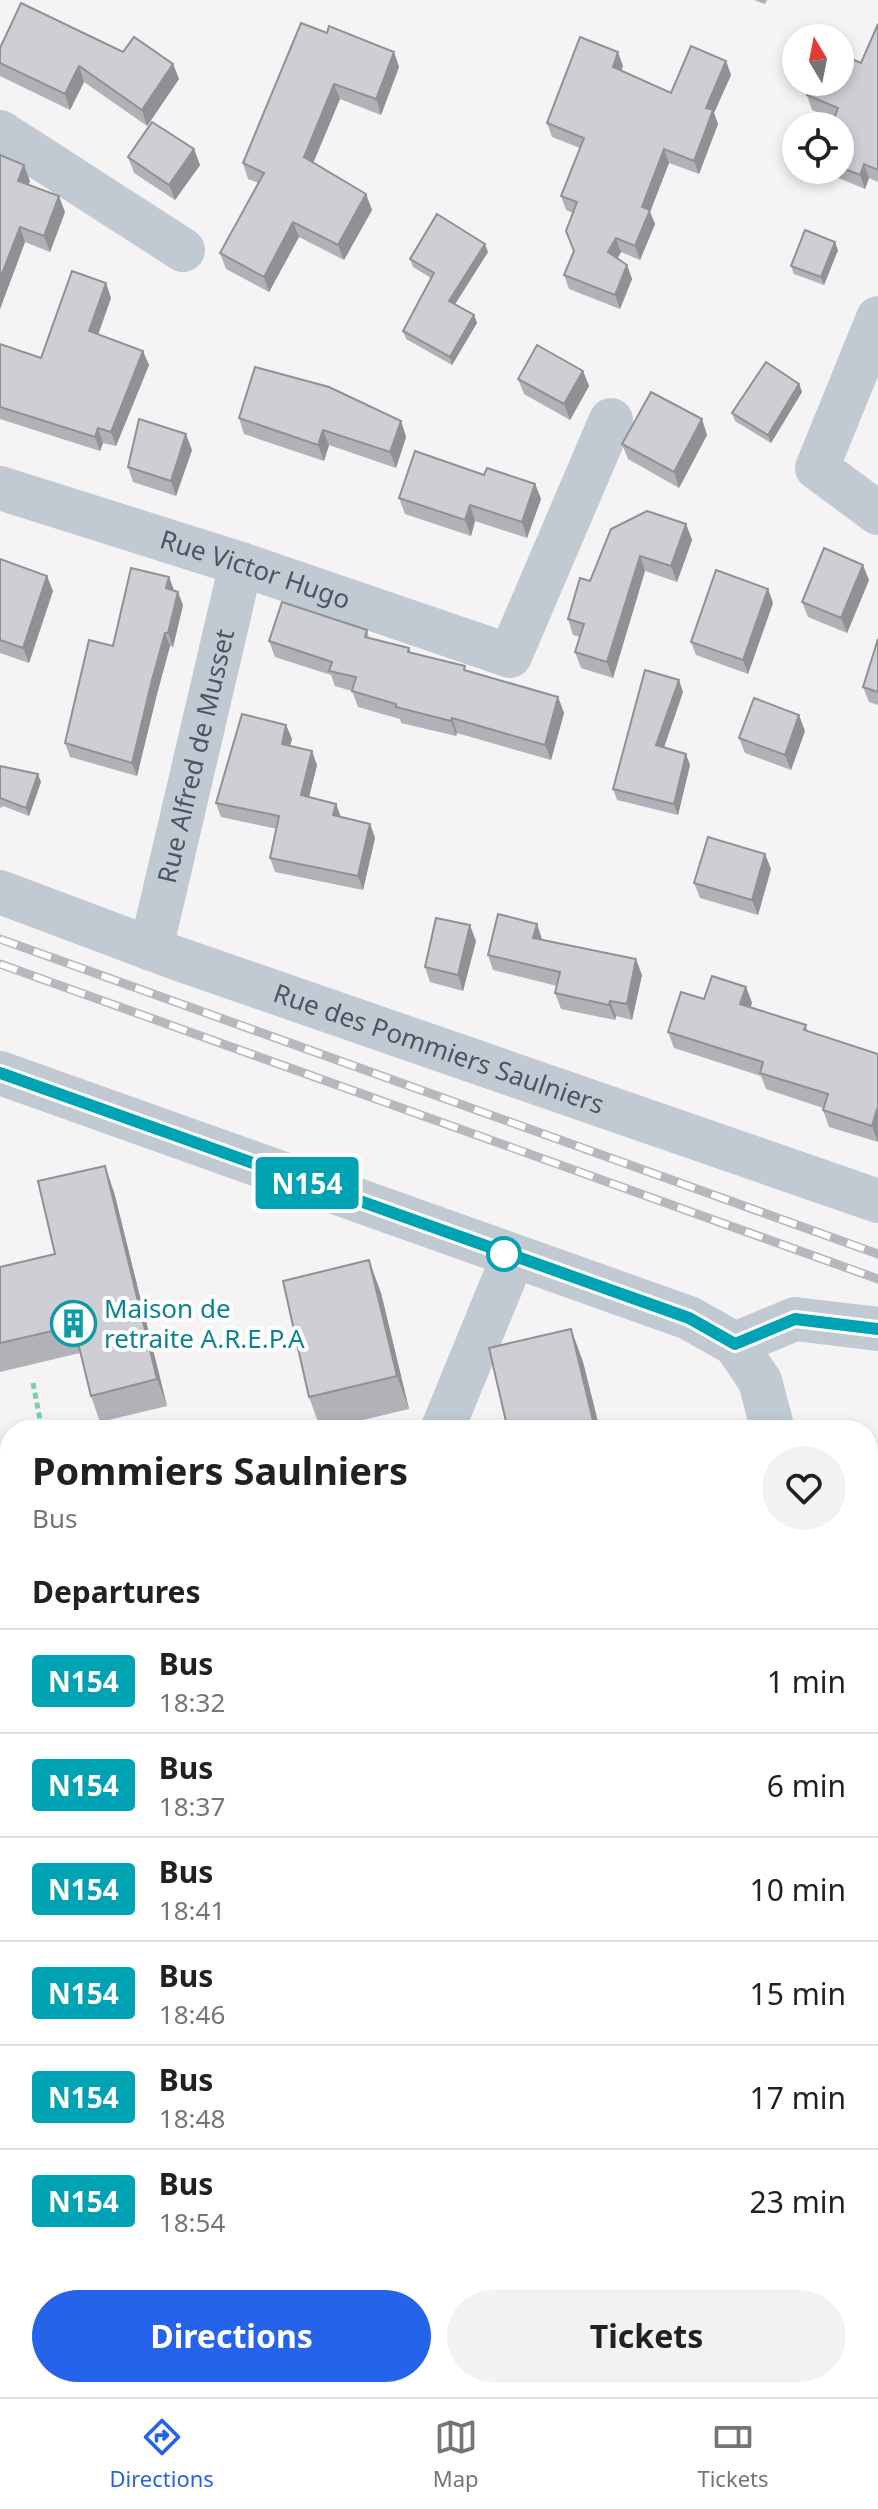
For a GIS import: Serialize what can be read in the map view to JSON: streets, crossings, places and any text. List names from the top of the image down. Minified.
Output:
{"streets":{"street":["Rue Victor Hugo","Rue Alfred de Musset","Rue des Pommiers Saulniers"]},"crossings":[["Rue Victor Hugo","Rue Alfred de Musset"],["Rue Alfred de Musset","Rue des Pommiers Saulniers"]],"places":{"building":["Maison de retraite A.R.E.P.A"]},"lines":["bus line N154"],"north":"top","page":{"on_map":"N154","heading":[["Pommiers Saulniers","Bus"],"Departures"],"list":[{"mark":"N154","name":"Bus","note":"18:32","value":"1 min"},{"mark":"N154","name":"Bus","note":"18:37","value":"6 min"},{"mark":"N154","name":"Bus","note":"18:41","value":"10 min"},{"mark":"N154","name":"Bus","note":"18:46","value":"15 min"},{"mark":"N154","name":"Bus","note":"18:48","value":"17 min"},{"mark":"N154","name":"Bus","note":"18:54","value":"23 min"}],"buttons":["Directions","Tickets"],"tabs":["Directions","Map","Tickets"]}}
